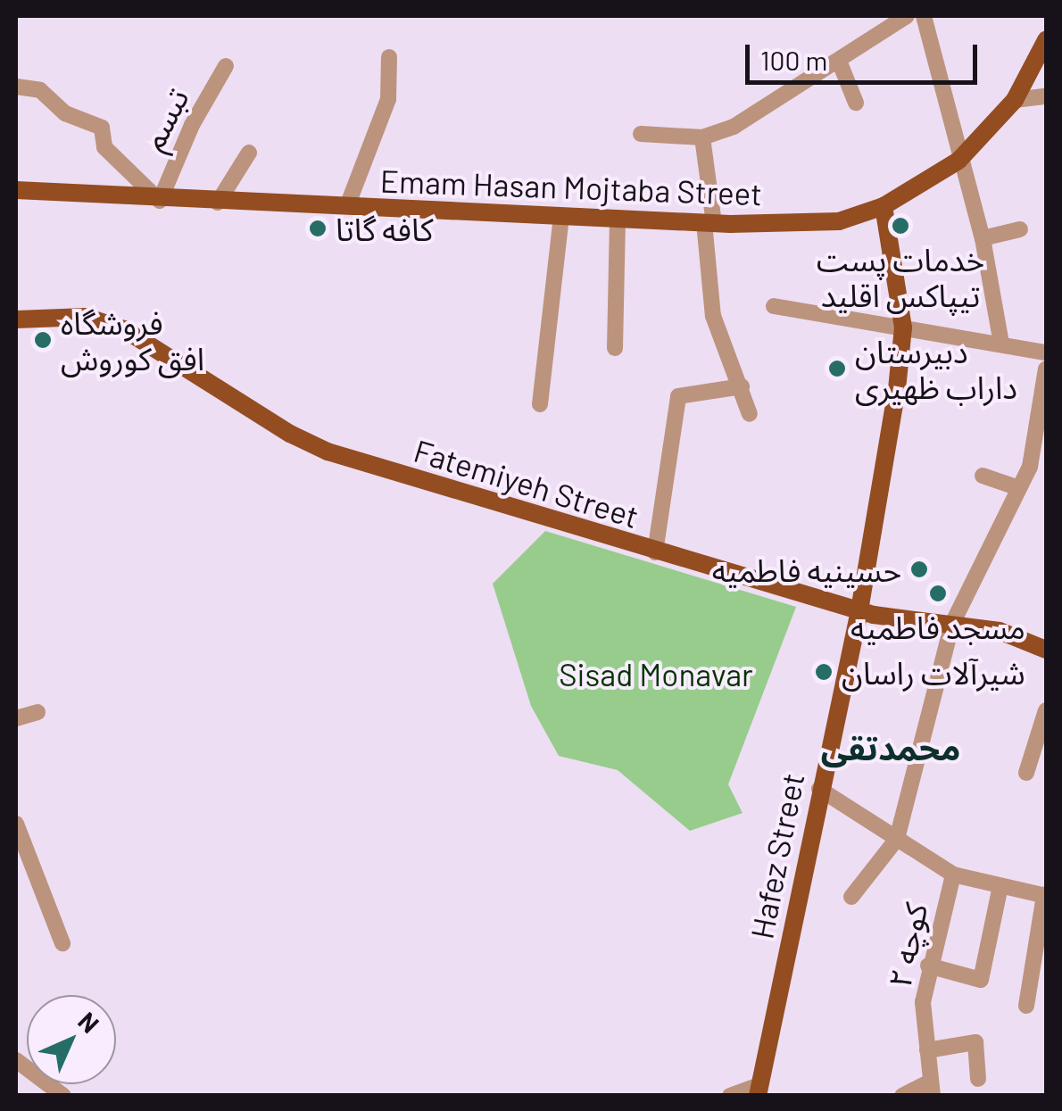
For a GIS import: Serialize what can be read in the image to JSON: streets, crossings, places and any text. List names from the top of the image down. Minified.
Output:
{"streets":{"main road":["Emam Hasan Mojtaba Street","Fatemiyeh Street","Hafez Street"],"street":["تبسم","کوچه ۲"]},"crossings":[["تبسم","Emam Hasan Mojtaba Street"],["Emam Hasan Mojtaba Street","Hafez Street"],["Fatemiyeh Street","Hafez Street"]],"districts":["محمدتقی"],"parks":["Sisad Monavar"],"places":["خدمات پست تیپاکس اقلید","کافه گاتا","فروشگاه افق کوروش","دبیرستان داراب ظهیری","حسینیه فاطمیه","مسجد فاطمیه","شیرآلات راسان"],"scale_bar":"100 m","north":"top right"}
